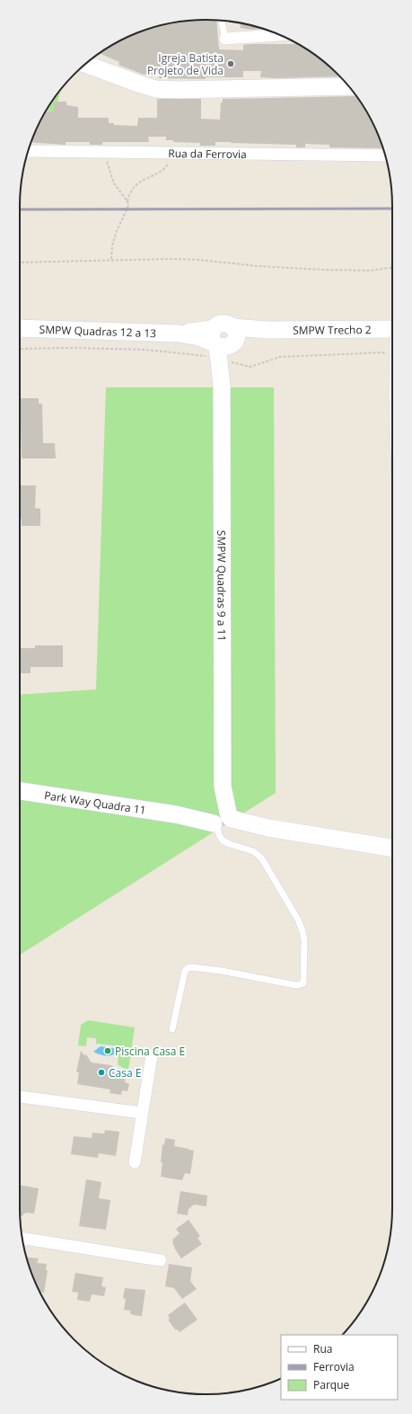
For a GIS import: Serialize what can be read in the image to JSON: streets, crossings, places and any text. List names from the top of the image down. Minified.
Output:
{"streets":{"street":["Rua da Ferrovia","SMPW Trecho 2","SMPW Quadras 12 a 13","SMPW Quadras 9 a 11","Park Way Quadra 11"]},"crossings":[["SMPW Trecho 2","SMPW Quadras 12 a 13"],["SMPW Trecho 2","SMPW Quadras 9 a 11"],["SMPW Quadras 12 a 13","SMPW Quadras 9 a 11"],["SMPW Quadras 9 a 11","Park Way Quadra 11"]],"places":["Igreja Batista Projeto de Vida","Piscina Casa E","Casa E"],"legend":["Rua","Ferrovia","Parque"]}
